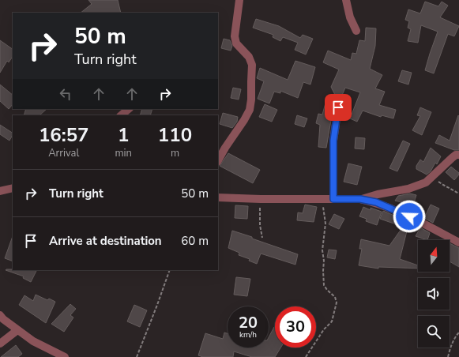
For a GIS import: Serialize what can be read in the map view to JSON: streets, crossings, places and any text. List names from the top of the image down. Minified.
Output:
{"north":"top","page":{"turn":["50 m","Turn right"],"eta":["16:57","Arrival","1","min","110","m"],"list":[{"name":"Turn right","value":"50 m"},{"name":"Arrive at destination","value":"60 m"}],"speed":"20 km/h","limit":"30"}}
